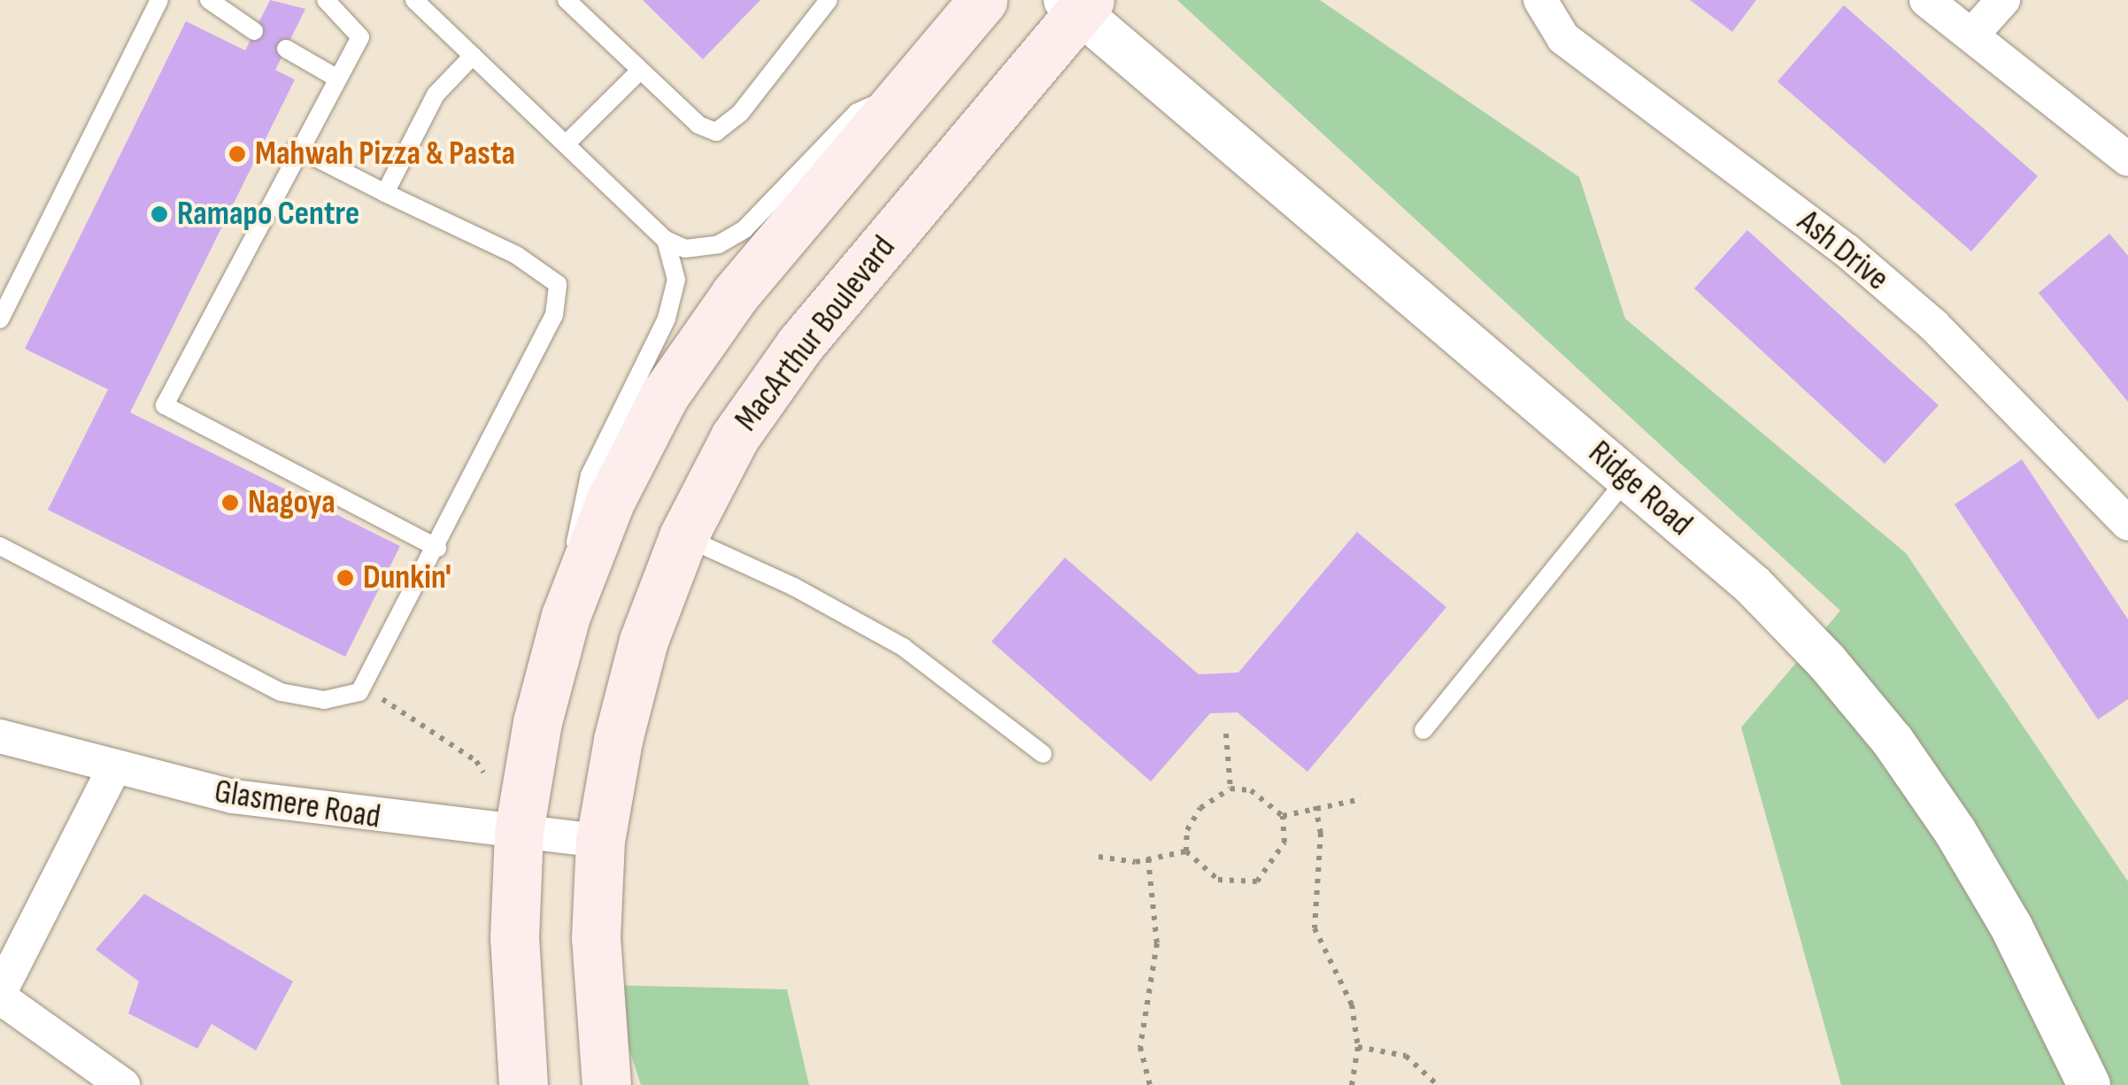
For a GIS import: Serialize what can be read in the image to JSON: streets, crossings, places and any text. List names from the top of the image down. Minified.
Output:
{"streets":{"main road":["MacArthur Boulevard"],"street":["Ash Drive","Ridge Road","Glasmere Road"]},"crossings":[["MacArthur Boulevard","Ridge Road"],["MacArthur Boulevard","Glasmere Road"]],"places":["Mahwah Pizza & Pasta","Ramapo Centre","Nagoya","Dunkin'"]}
